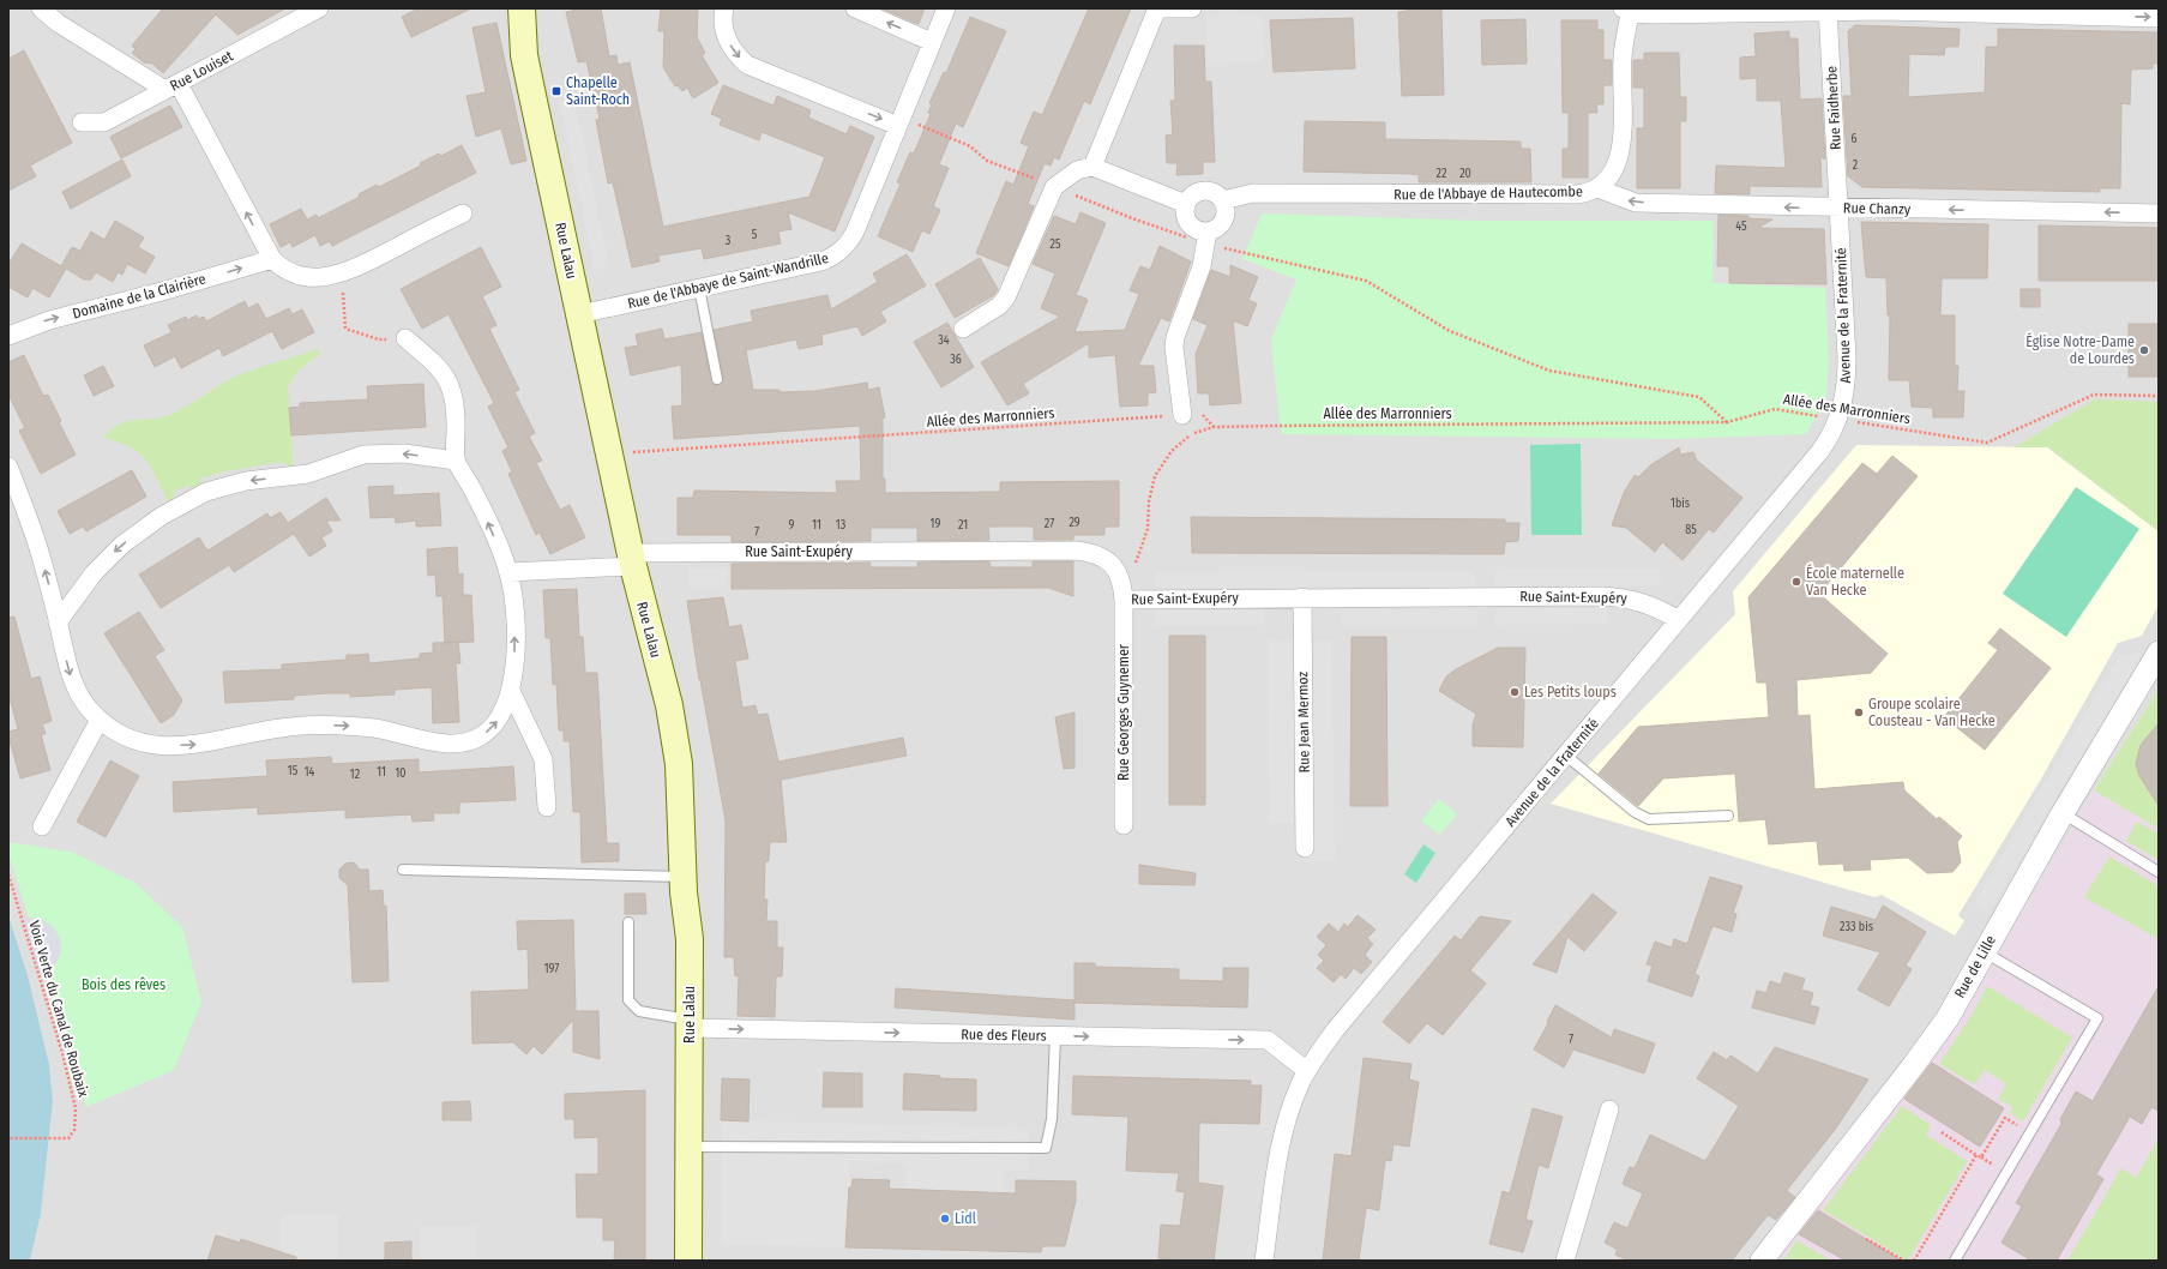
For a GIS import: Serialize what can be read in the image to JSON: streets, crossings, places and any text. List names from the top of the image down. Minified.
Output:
{"streets":{"main road":["Rue Lalau"],"street":["Rue Louiset","Rue Faidherbe","Rue de l'Abbaye de Hautecombe","Rue Chanzy","Rue de l'Abbaye de Saint-Wandrille","Domaine de la Clairière","Avenue de la Fraternité","Rue Saint-Exupéry","Rue Georges Guynemer","Rue Jean Mermoz","Rue de Lille","Rue des Fleurs"],"path":["Allée des Marronniers","Voie Verte du Canal de Roubaix"]},"crossings":[["Rue Faidherbe","Rue Chanzy"],["Rue Faidherbe","Avenue de la Fraternité"],["Rue de l'Abbaye de Hautecombe","Rue Chanzy"],["Rue Chanzy","Avenue de la Fraternité"],["Rue Lalau","Rue de l'Abbaye de Saint-Wandrille"],["Rue Lalau","Allée des Marronniers"],["Rue Lalau","Rue Saint-Exupéry"],["Rue Lalau","Rue des Fleurs"],["Avenue de la Fraternité","Allée des Marronniers"],["Avenue de la Fraternité","Rue Saint-Exupéry"],["Avenue de la Fraternité","Rue des Fleurs"],["Rue Saint-Exupéry","Rue Georges Guynemer"],["Rue Saint-Exupéry","Rue Jean Mermoz"]],"one_way":["Rue Chanzy","Domaine de la Clairière","Rue des Fleurs"],"parks":["Bois des rêves"],"places":{"transit":["Chapelle Saint-Roch"],"other":["Église Notre-Dame de Lourdes","École maternelle Van Hecke","Les Petits loups","Groupe scolaire Cousteau - Van Hecke","Lidl"]},"house_numbers":["6","2","22","20","45","5","3","25","34","36","1bis","29","19","27","9","11","13","21","85","7","15","14","11","10","12","233 bis","197","7"]}
